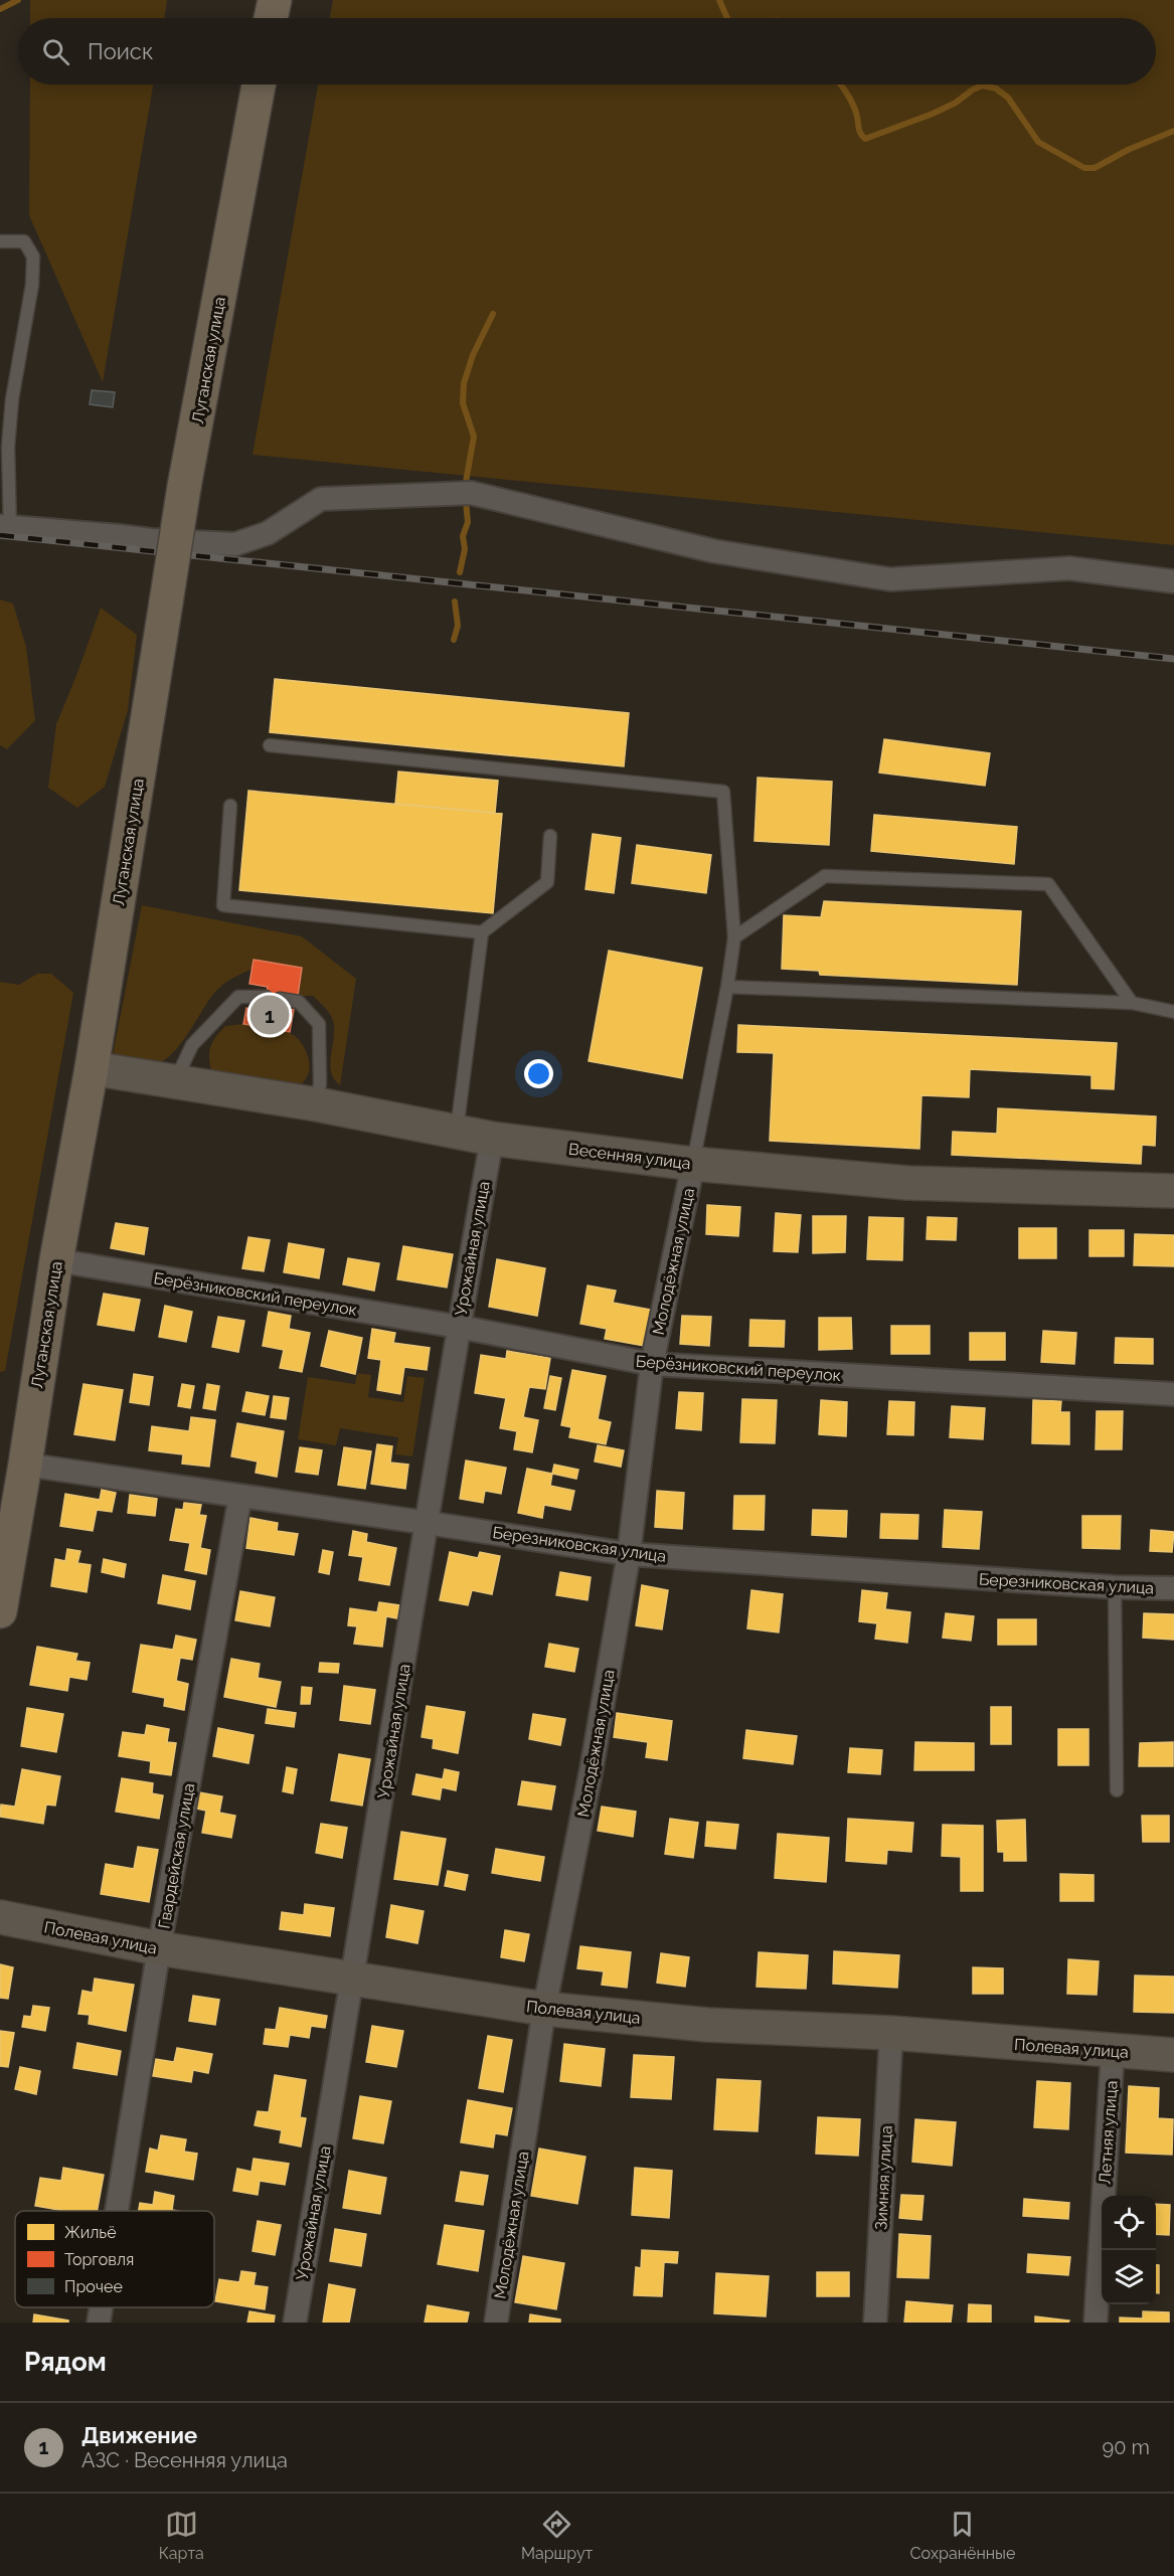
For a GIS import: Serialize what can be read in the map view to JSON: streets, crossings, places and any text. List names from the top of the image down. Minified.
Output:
{"streets":{"highway":["Луганская улица"],"street":["Весенняя улица","Урожайная улица","Молодёжная улица","Берёзниковский переулок","Березниковская улица","Гвардейская улица","Полевая улица","Летняя улица","Зимняя улица"]},"crossings":[["Луганская улица","Весенняя улица"],["Луганская улица","Берёзниковский переулок"],["Луганская улица","Березниковская улица"],["Весенняя улица","Урожайная улица"],["Весенняя улица","Молодёжная улица"],["Урожайная улица","Берёзниковский переулок"],["Урожайная улица","Березниковская улица"],["Урожайная улица","Полевая улица"],["Молодёжная улица","Берёзниковский переулок"],["Молодёжная улица","Березниковская улица"],["Молодёжная улица","Полевая улица"],["Березниковская улица","Гвардейская улица"],["Гвардейская улица","Полевая улица"],["Полевая улица","Летняя улица"],["Полевая улица","Зимняя улица"]],"legend":["Жильё","Торговля","Прочее"],"page":{"search":"Поиск","pins":"1","heading":"Рядом","list":[{"mark":"1","name":"Движение","note":"АЗС · Весенняя улица","value":"90 m"}],"nav":["Карта","Маршрут","Сохранённые"]}}
